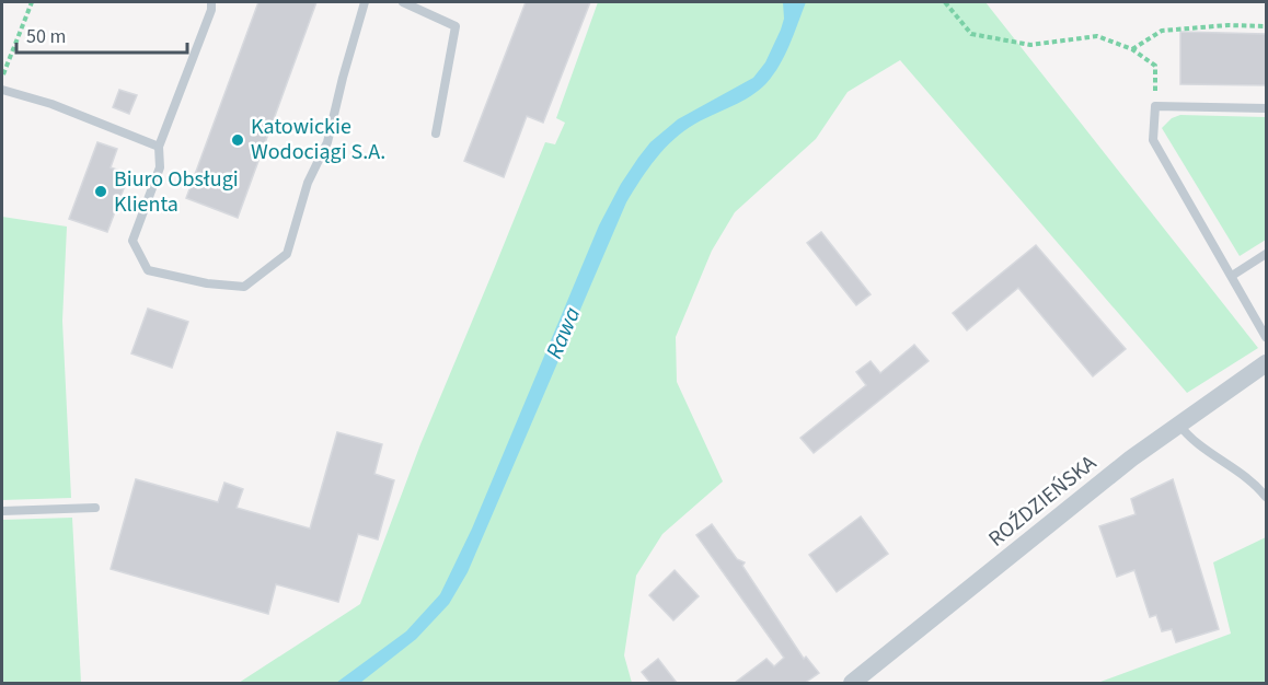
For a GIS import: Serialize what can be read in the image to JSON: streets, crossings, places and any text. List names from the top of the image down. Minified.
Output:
{"streets":{"street":["ROŹDZIEŃSKA"]},"water":["Rawa"],"places":["Katowickie Wodociągi S.A.","Biuro Obsługi Klienta"],"scale_bar":"50 m"}
